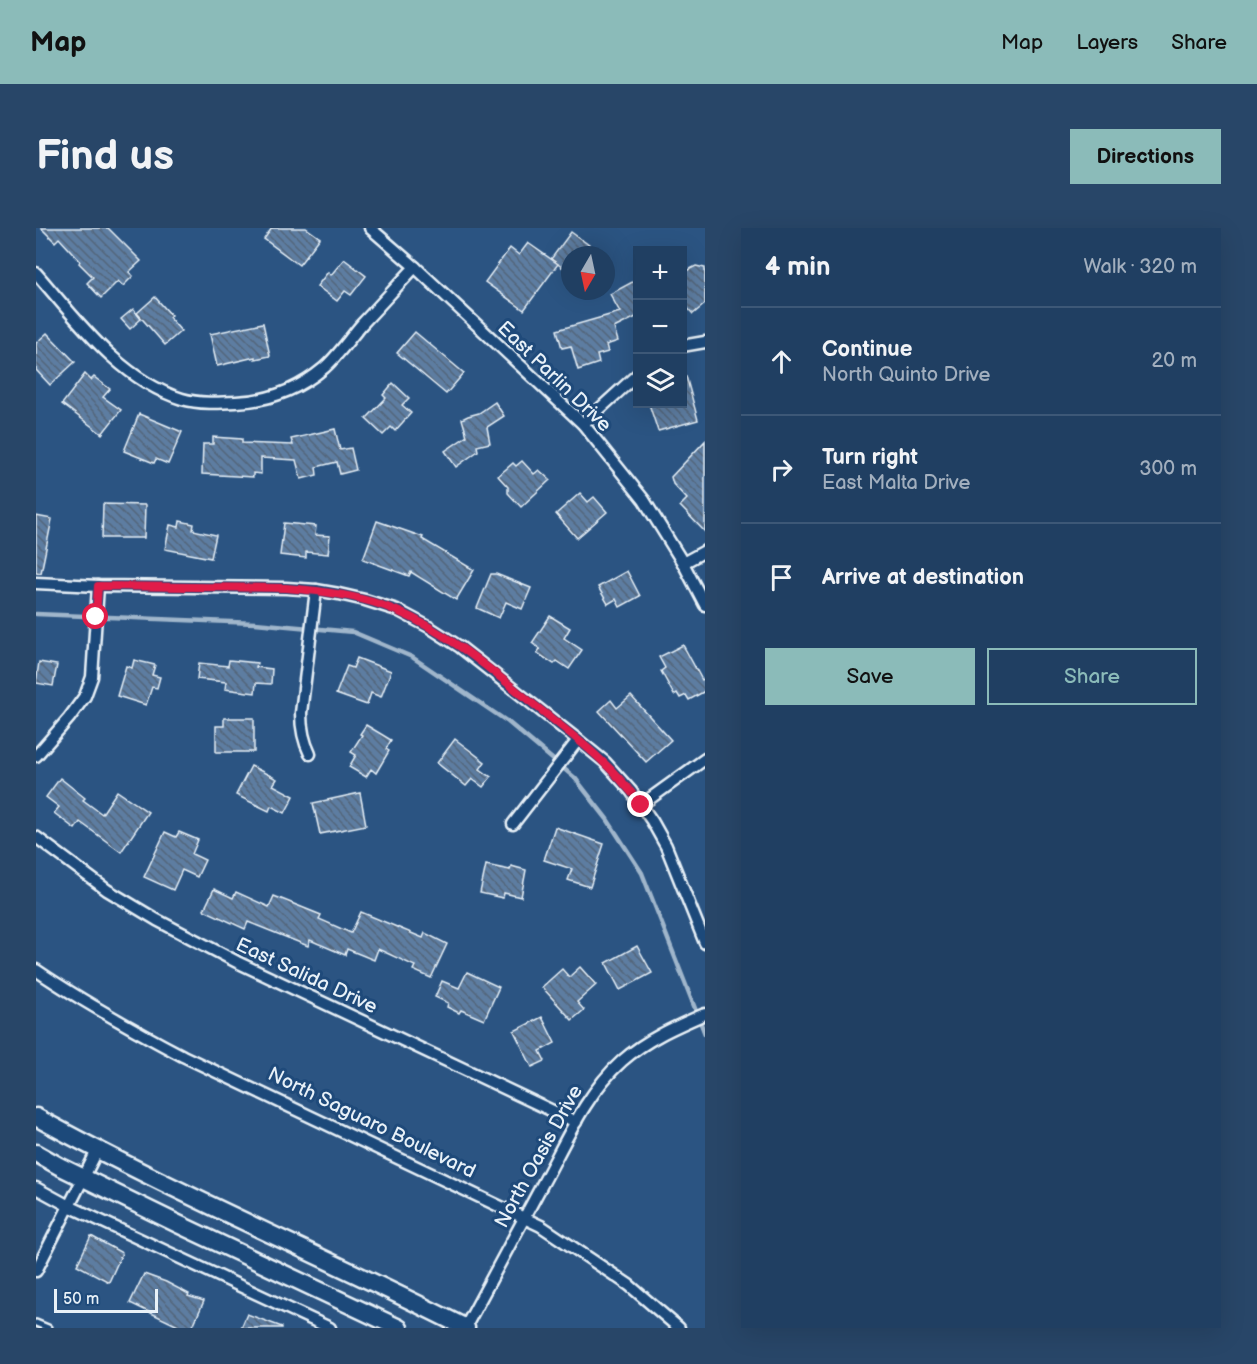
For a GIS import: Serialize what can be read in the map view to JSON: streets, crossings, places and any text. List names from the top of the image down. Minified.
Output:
{"streets":{"street":["East Parlin Drive","East Salida Drive","North Saguaro Boulevard","North Oasis Drive"]},"crossings":[["East Salida Drive","North Oasis Drive"],["North Saguaro Boulevard","North Oasis Drive"]],"scale_bar":"50 m","north":"bottom","page":{"header":"Map","nav":["Map","Layers","Share"],"buttons":["Directions",["Save","Share"]],"title":"Find us","heading":["4 min","Walk · 320 m"],"map_buttons":["+","−"],"list":[["Continue","North Quinto Drive","20 m"],["Turn right","East Malta Drive","300 m"],"Arrive at destination"],"scale":"50 m"}}
